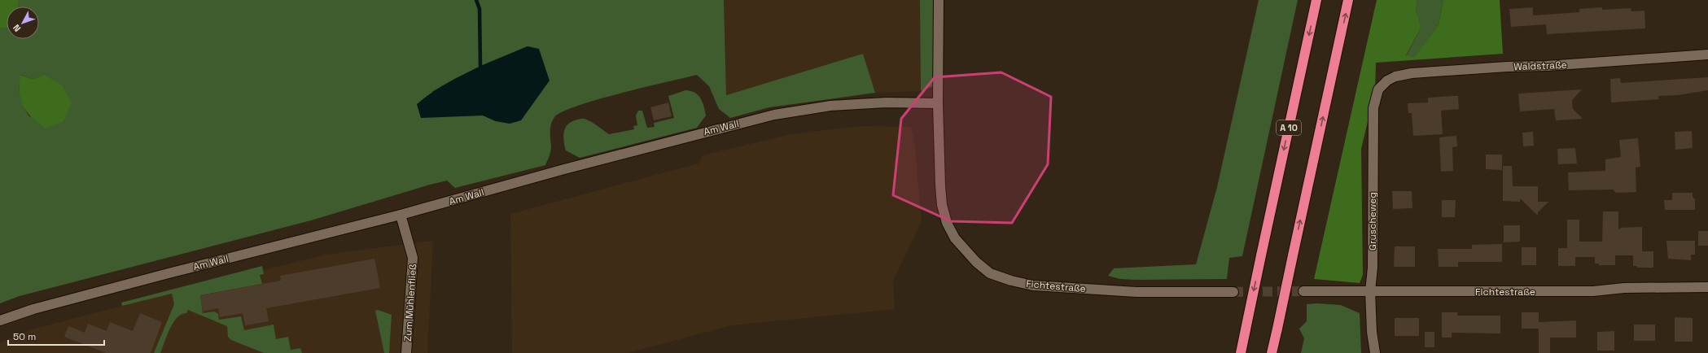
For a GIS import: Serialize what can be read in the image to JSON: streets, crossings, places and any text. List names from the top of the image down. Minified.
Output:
{"streets":{"highway":["A 10"],"street":["Waldstraße","Am Wall","Gruscheweg","Fichtestraße","Zum Mühlenfließ"]},"crossings":[["Waldstraße","Gruscheweg"],["Am Wall","Fichtestraße"],["Am Wall","Zum Mühlenfließ"],["Gruscheweg","Fichtestraße"]],"scale_bar":"50 m","north":"bottom left"}
